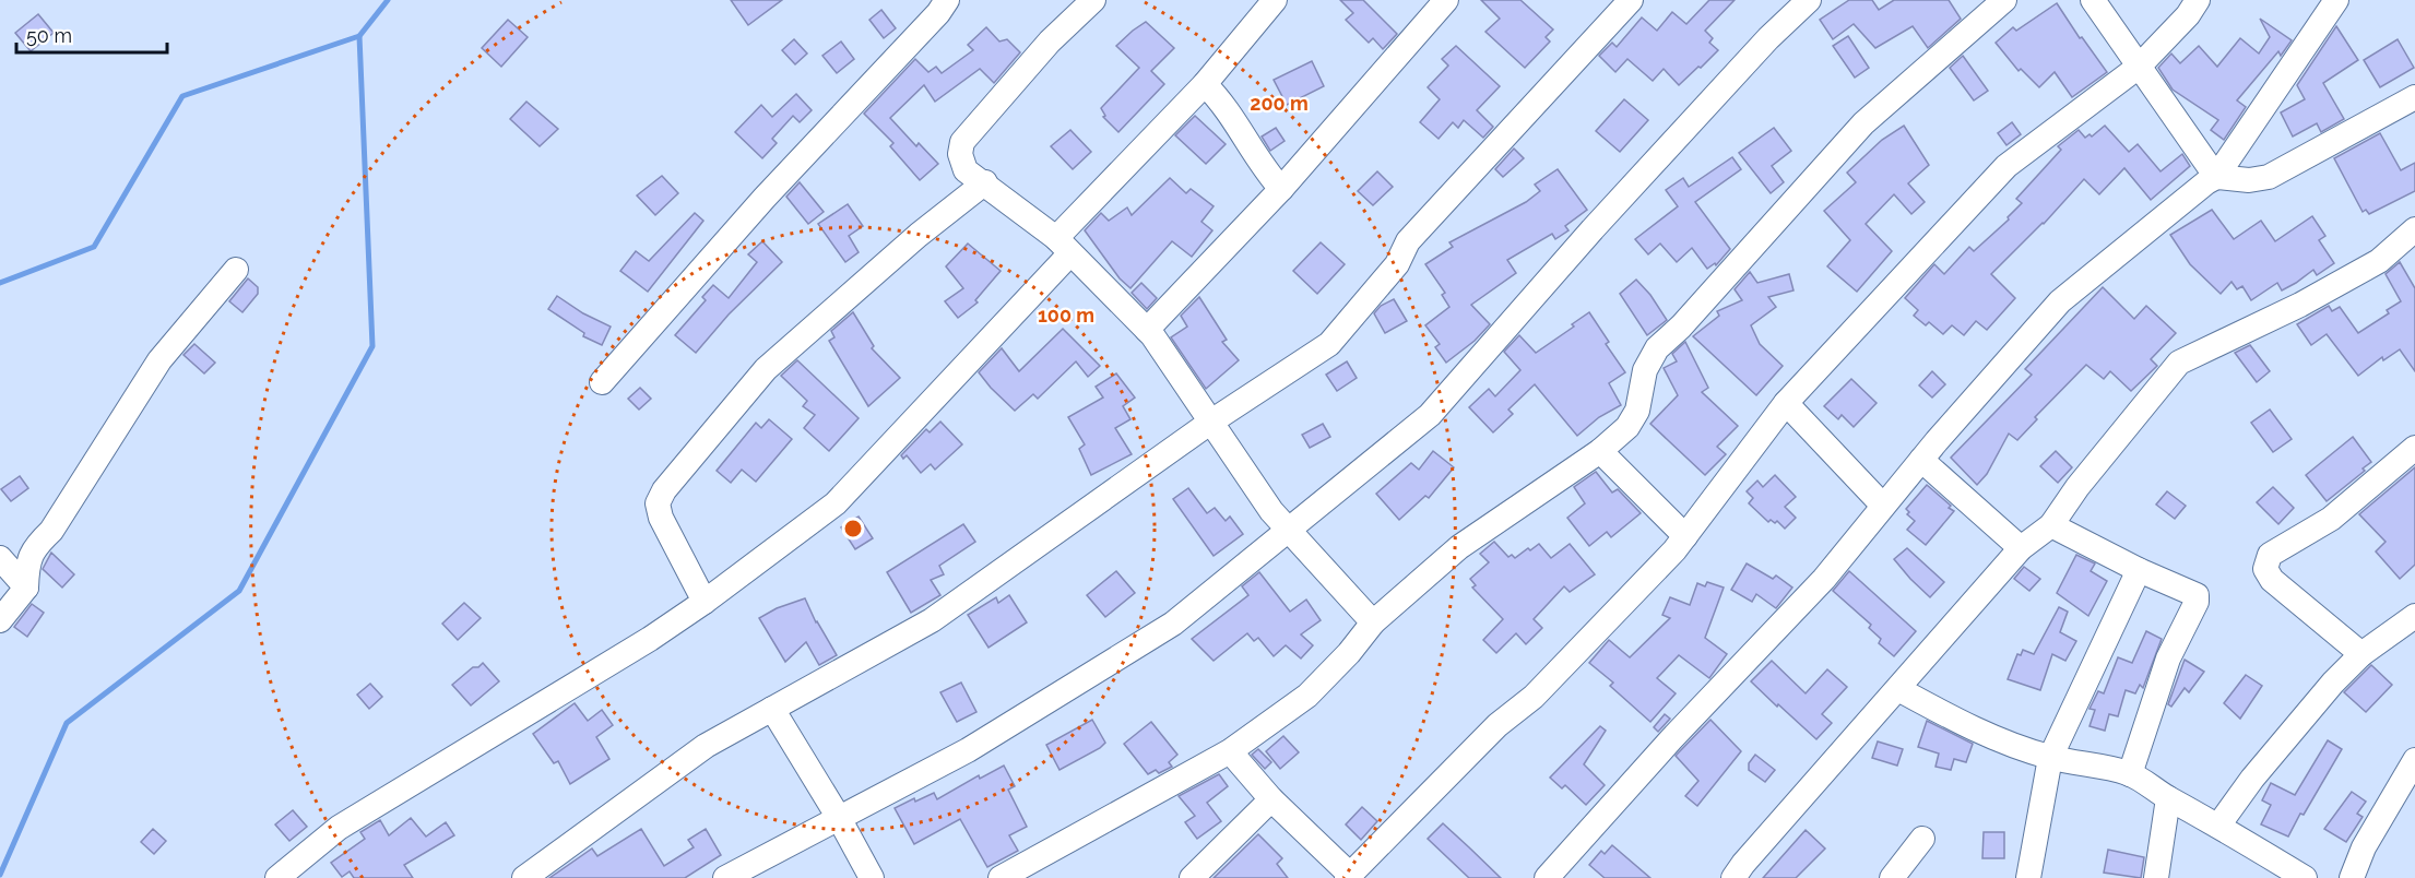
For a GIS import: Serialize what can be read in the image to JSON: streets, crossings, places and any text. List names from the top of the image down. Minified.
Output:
{"scale_bar":"50 m","rings":["200 m","100 m"]}
